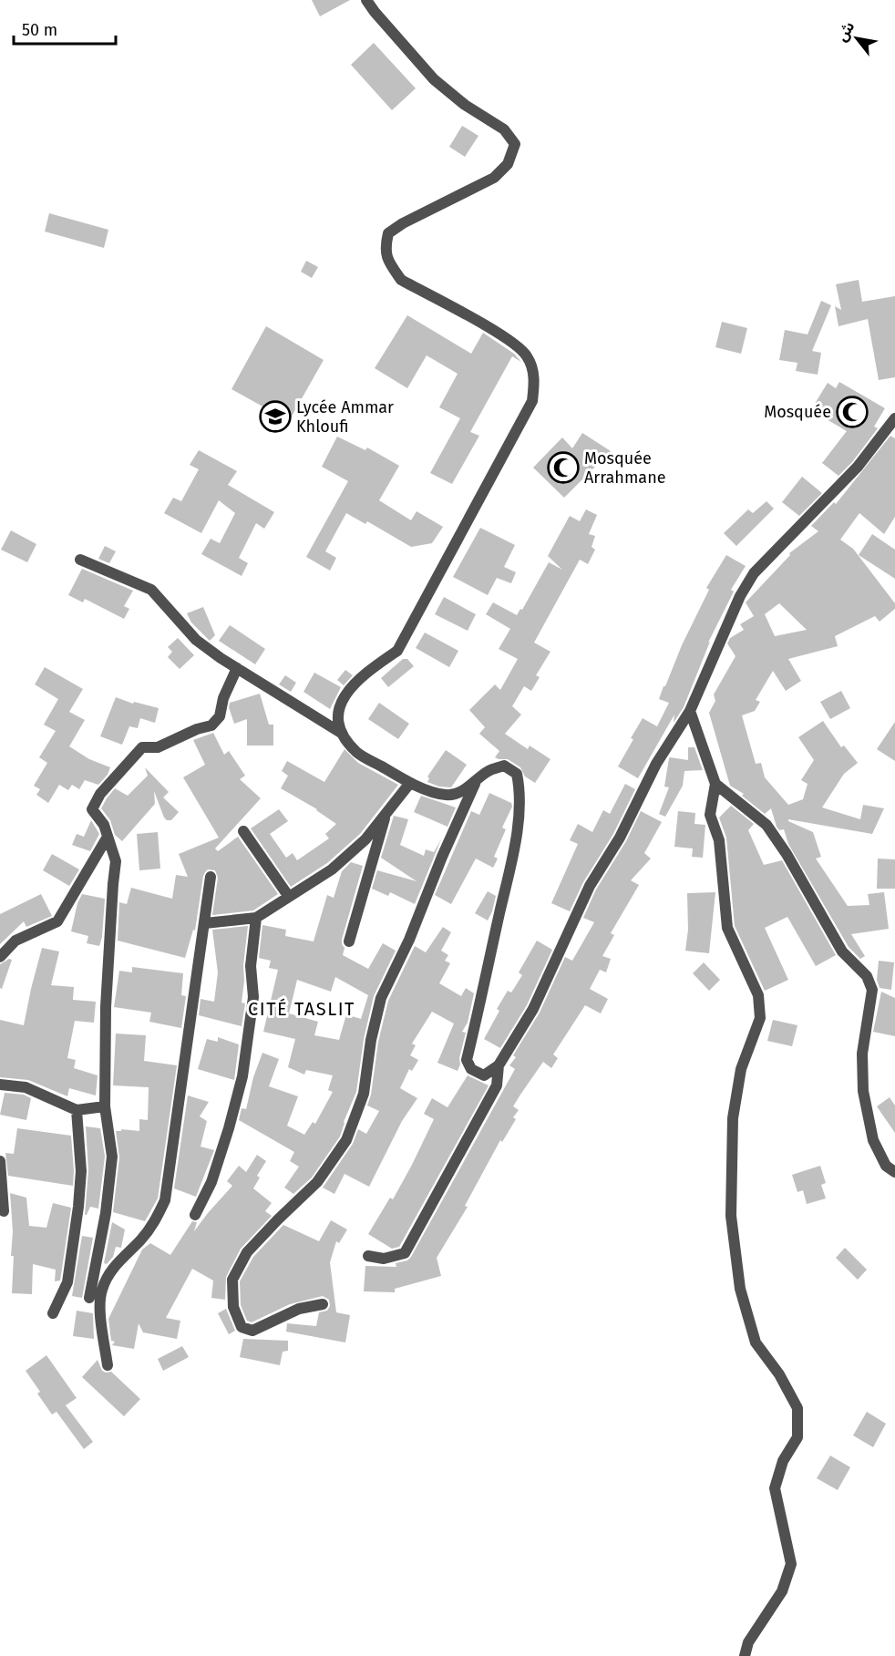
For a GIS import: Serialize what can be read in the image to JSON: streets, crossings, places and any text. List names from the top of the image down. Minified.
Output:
{"districts":["CITÉ TASLIT"],"places":{"mosque":["Mosquée","Mosquée Arrahmane"],"school or university":["Lycée Ammar Khloufi"]},"scale_bar":"50 m","north":"top left"}
